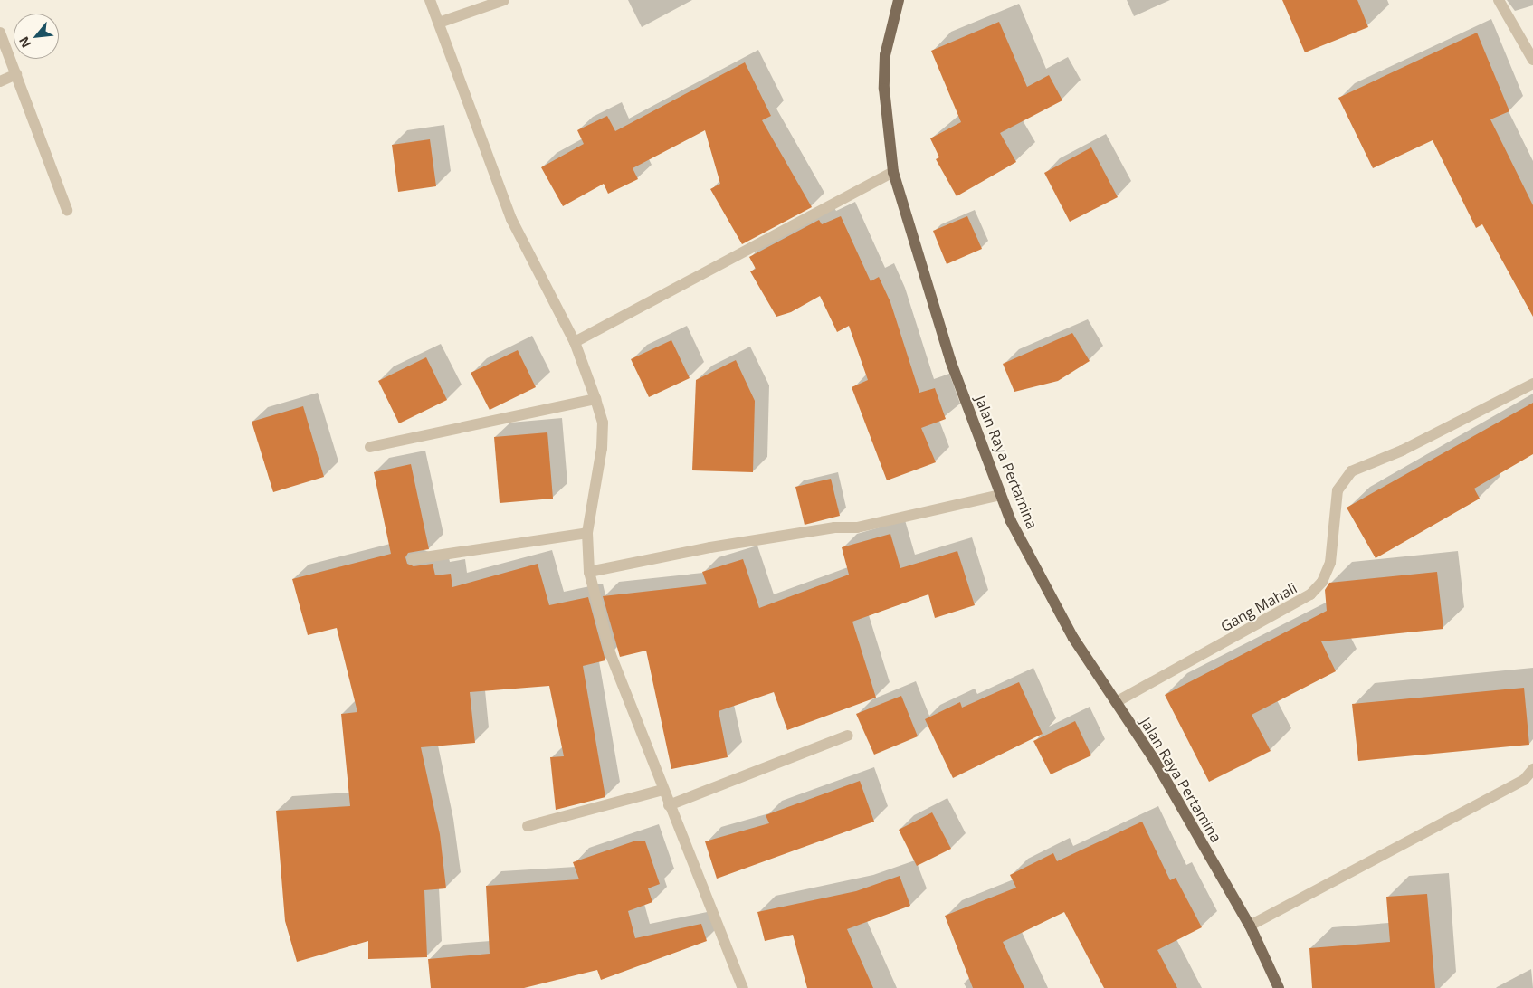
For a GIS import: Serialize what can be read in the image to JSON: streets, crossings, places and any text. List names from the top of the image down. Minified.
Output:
{"streets":{"main road":["Jalan Raya Pertamina"],"street":["Gang Mahali"]},"crossings":[["Jalan Raya Pertamina","Gang Mahali"]],"north":"bottom left"}
